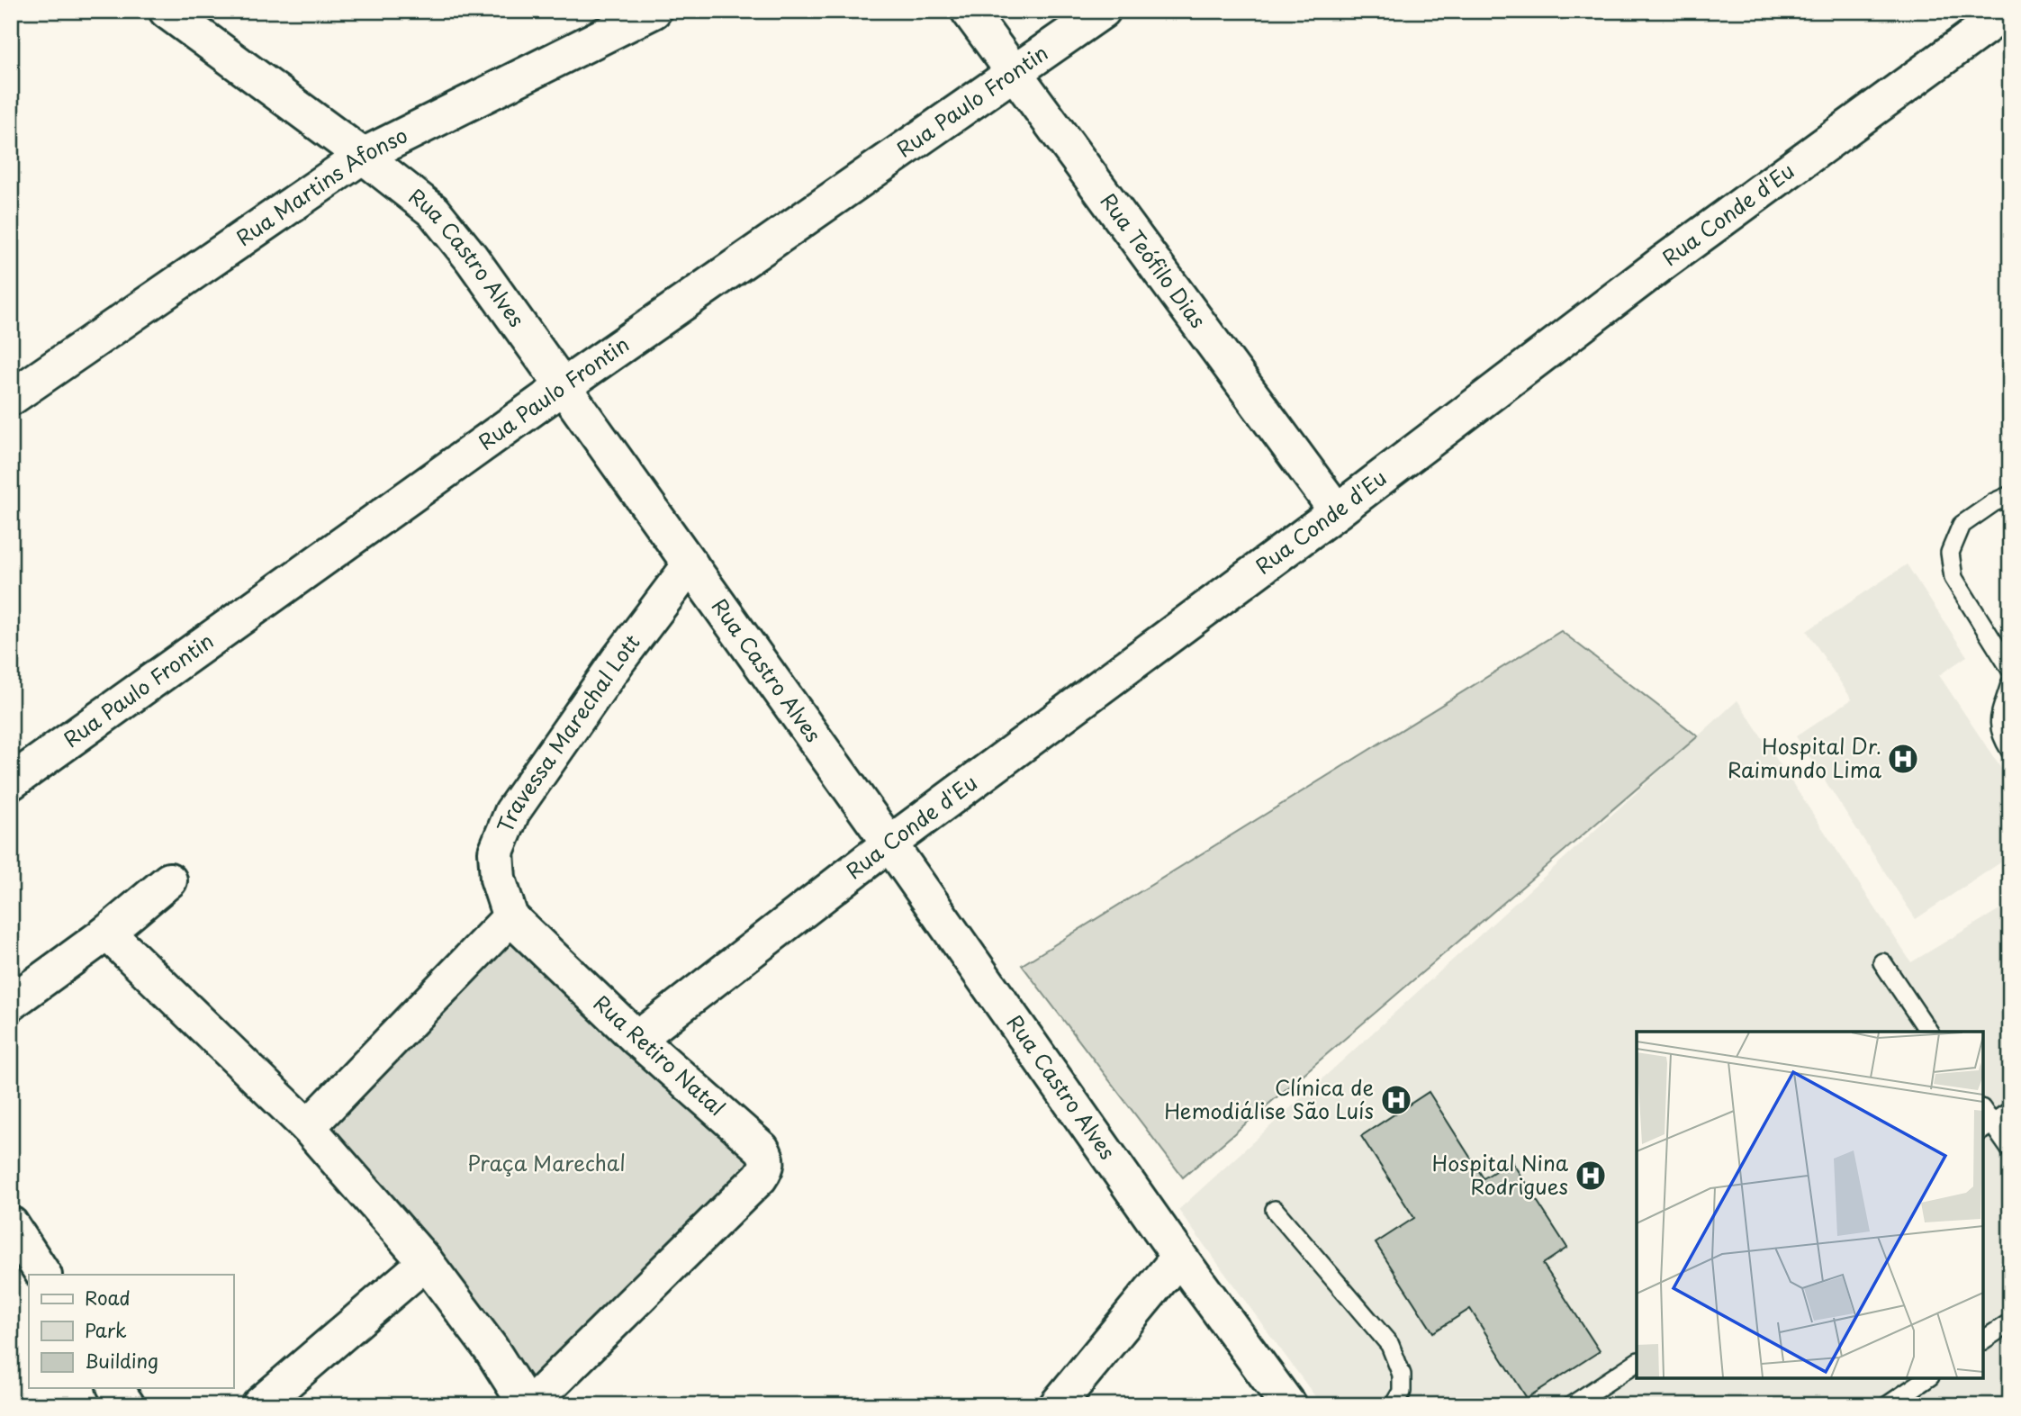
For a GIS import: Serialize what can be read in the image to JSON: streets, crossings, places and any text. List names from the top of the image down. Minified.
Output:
{"streets":{"street":["Rua Paulo Frontin","Rua Martins Afonso","Rua Conde d'Eu","Rua Castro Alves","Rua Teófilo Dias","Travessa Marechal Lott","Rua Retiro Natal"]},"crossings":[["Rua Paulo Frontin","Rua Castro Alves"],["Rua Paulo Frontin","Rua Teófilo Dias"],["Rua Martins Afonso","Rua Castro Alves"],["Rua Conde d'Eu","Rua Castro Alves"],["Rua Conde d'Eu","Rua Teófilo Dias"],["Rua Conde d'Eu","Rua Retiro Natal"],["Rua Castro Alves","Travessa Marechal Lott"],["Travessa Marechal Lott","Rua Retiro Natal"]],"parks":["Praça Marechal"],"places":{"hospital":["Hospital Dr. Raimundo Lima","Clínica de Hemodiálise São Luís","Hospital Nina Rodrigues"]},"legend":["Road","Park","Building"]}
